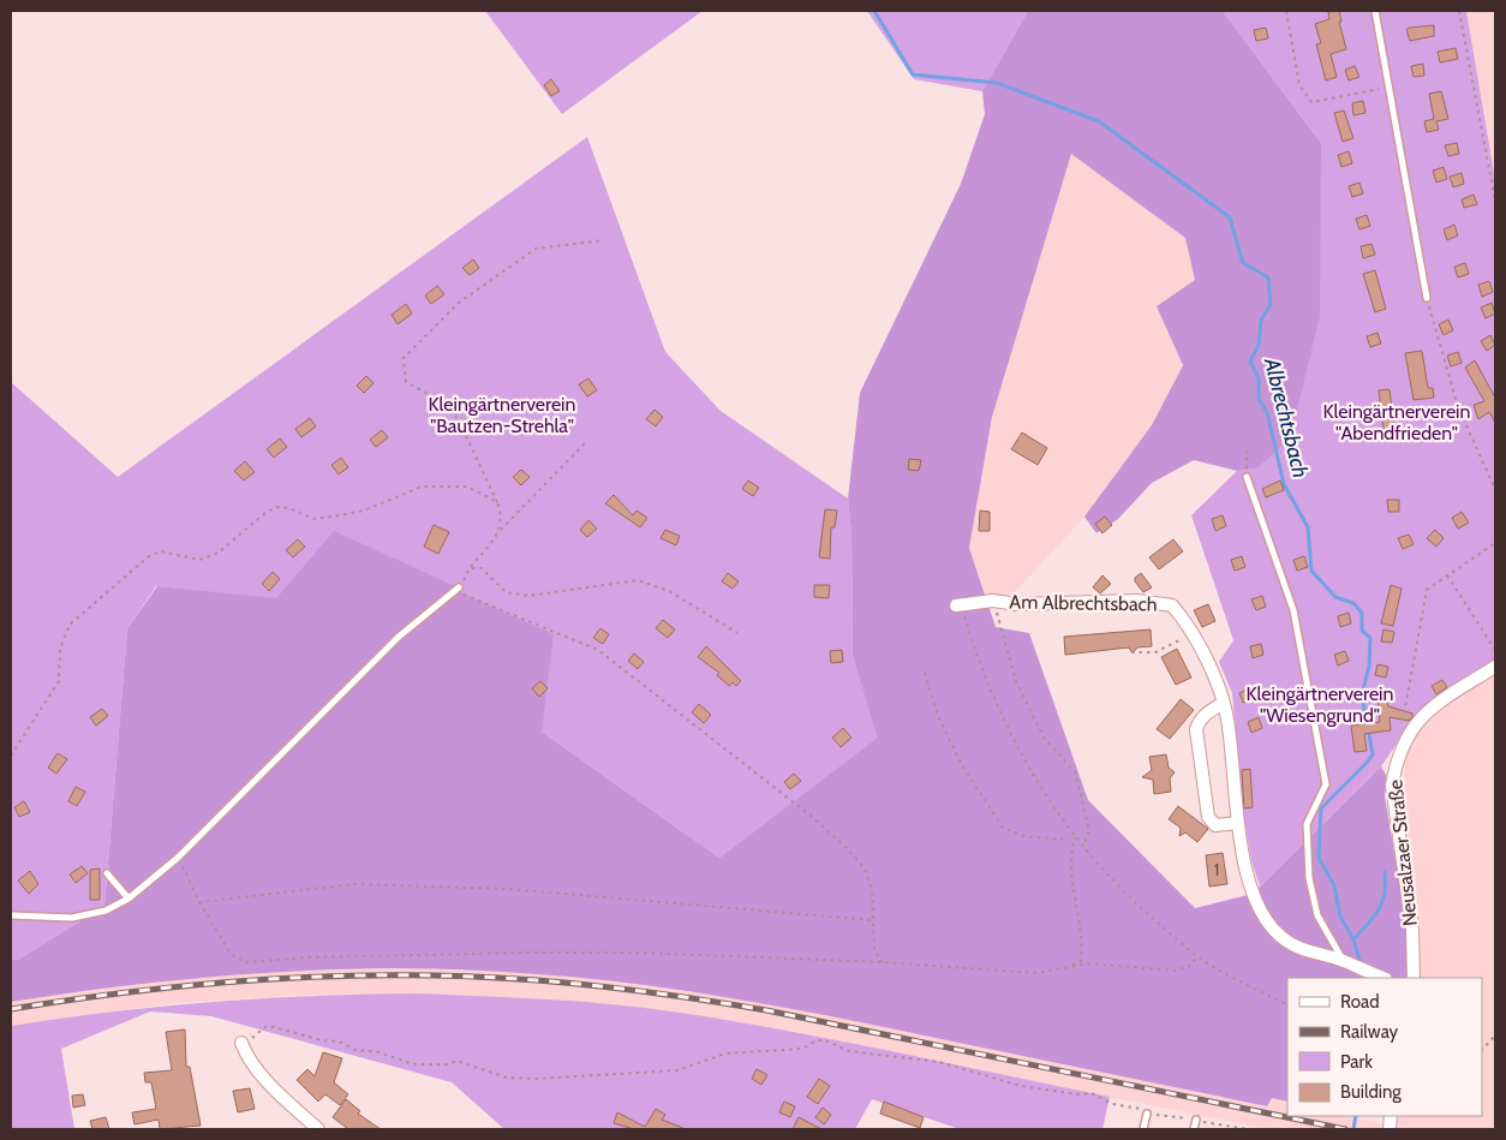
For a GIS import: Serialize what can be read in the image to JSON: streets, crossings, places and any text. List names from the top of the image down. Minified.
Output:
{"streets":{"street":["Am Albrechtsbach","Neusalzaer Straße"]},"water":["Albrechtsbach"],"parks":["Kleingärtnerverein \"Bautzen-Strehla\"","Kleingärtnerverein \"Abendfrieden\"","Kleingärtnerverein \"Wiesengrund\""],"house_numbers":["1"],"legend":["Road","Railway","Park","Building"]}
